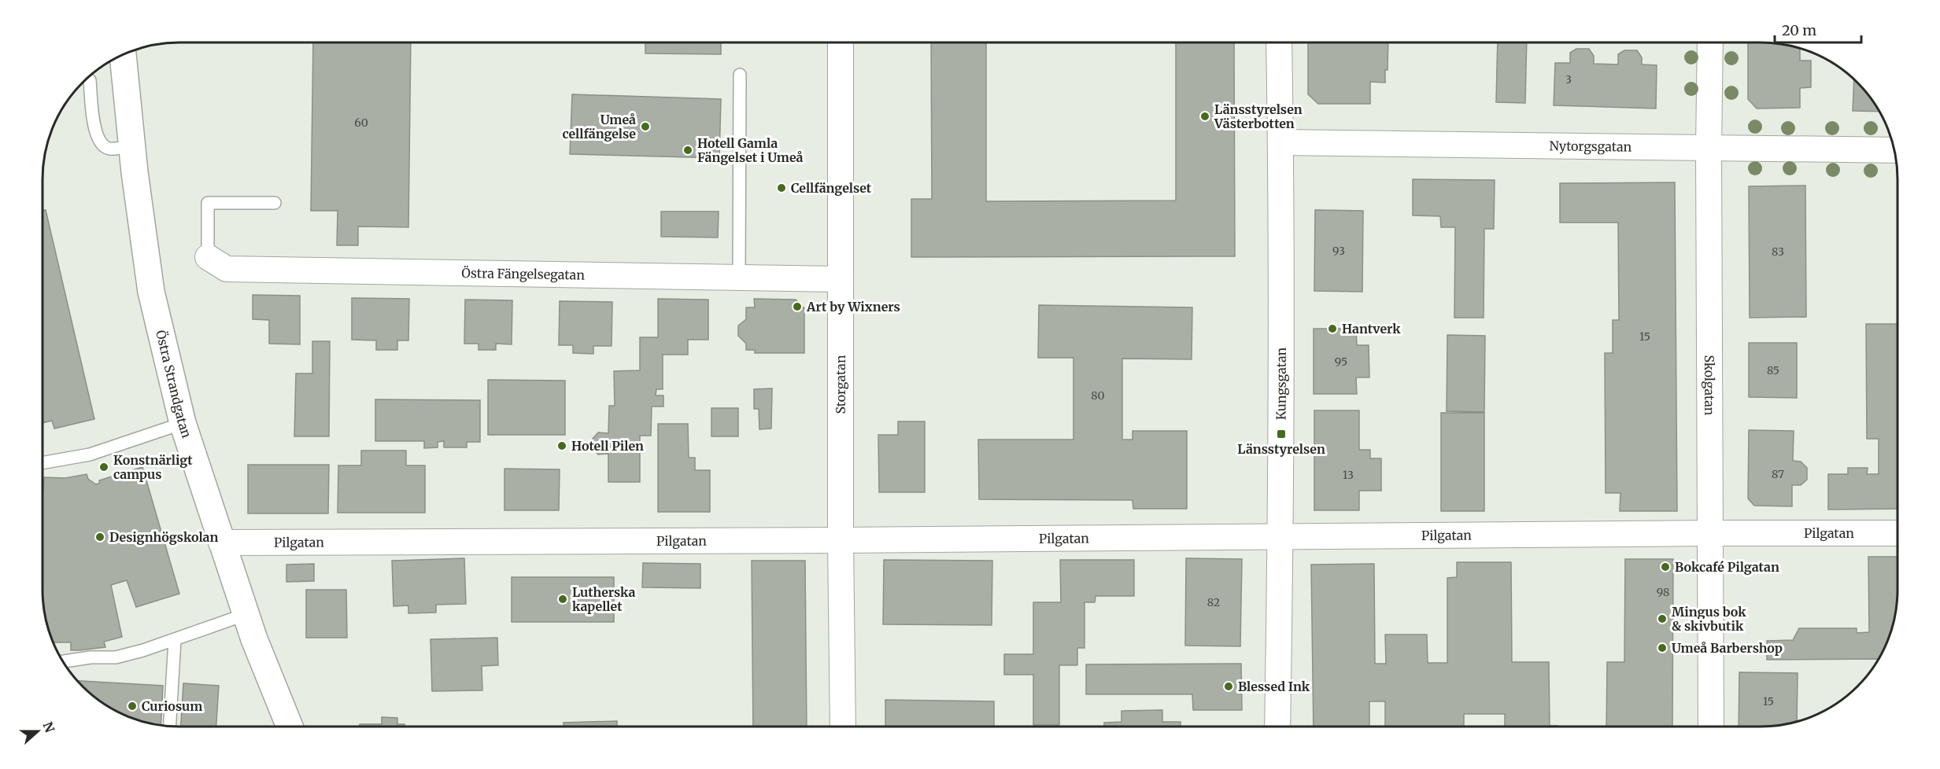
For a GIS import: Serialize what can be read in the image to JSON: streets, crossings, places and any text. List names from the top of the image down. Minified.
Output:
{"streets":{"street":["Nytorgsgatan","Östra Fängelsegatan","Östra Strandgatan","Storgatan","Kungsgatan","Skolgatan","Pilgatan"]},"crossings":[["Nytorgsgatan","Kungsgatan"],["Nytorgsgatan","Skolgatan"],["Östra Fängelsegatan","Storgatan"],["Östra Strandgatan","Pilgatan"],["Storgatan","Pilgatan"],["Kungsgatan","Pilgatan"],["Skolgatan","Pilgatan"]],"places":{"other":["Länsstyrelsen Västerbotten","Umeå cellfängelse","Hotell Gamla Fängelset i Umeå","Cellfängelset","Art by Wixners","Hantverk","Hotell Pilen","Konstnärligt campus","Designhögskolan","Bokcafé Pilgatan","Lutherska kapellet","Mingus bok & skivbutik","Umeå Barbershop","Blessed Ink","Curiosum"],"transit":["Länsstyrelsen"]},"house_numbers":["3","60","93","83","15","95","85","80","87","13","98","82","15"],"scale_bar":"20 m","north":"right"}
